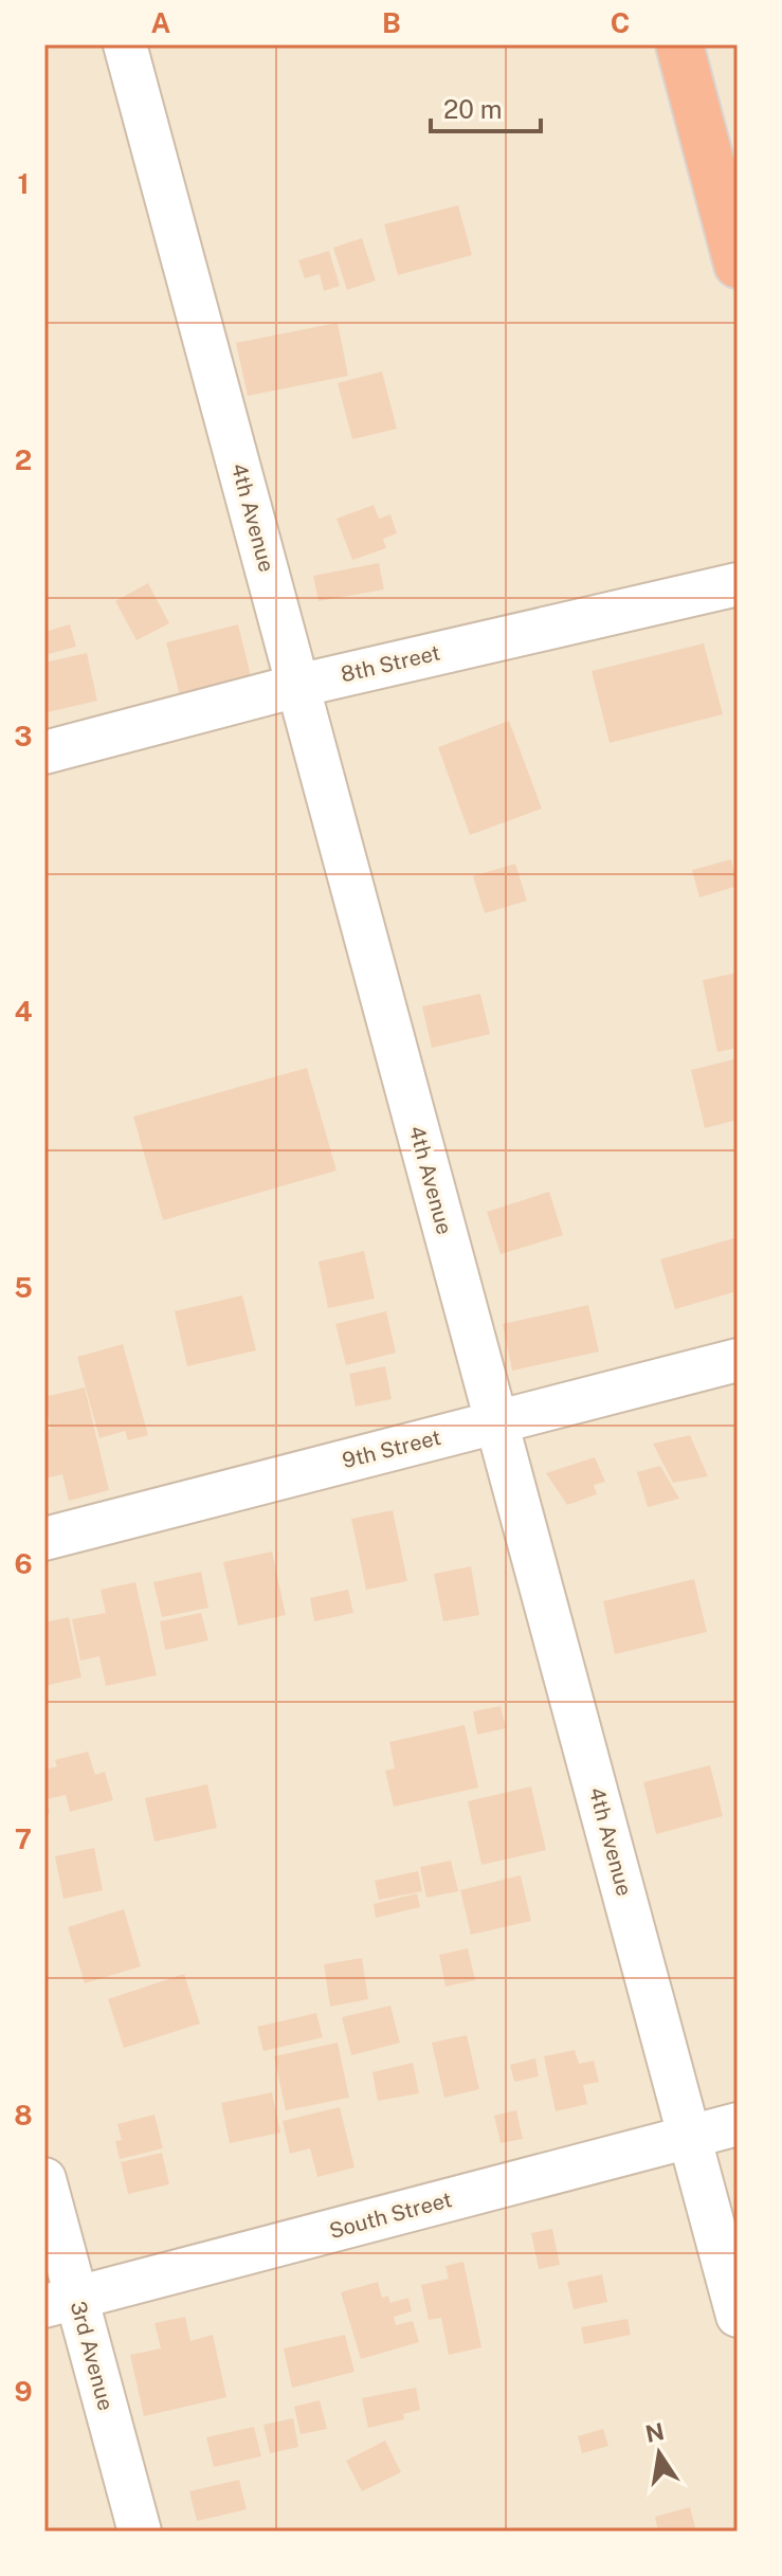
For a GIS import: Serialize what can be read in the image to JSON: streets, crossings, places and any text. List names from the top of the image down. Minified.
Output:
{"streets":{"street":["4th Avenue","8th Street","9th Street","South Street","3rd Avenue"]},"crossings":[["4th Avenue","8th Street"],["4th Avenue","9th Street"],["4th Avenue","South Street"],["South Street","3rd Avenue"]],"scale_bar":"20 m","north":"top","grid":{"columns":["A","B","C"],"rows":["1","2","3","4","5","6","7","8","9"]}}
